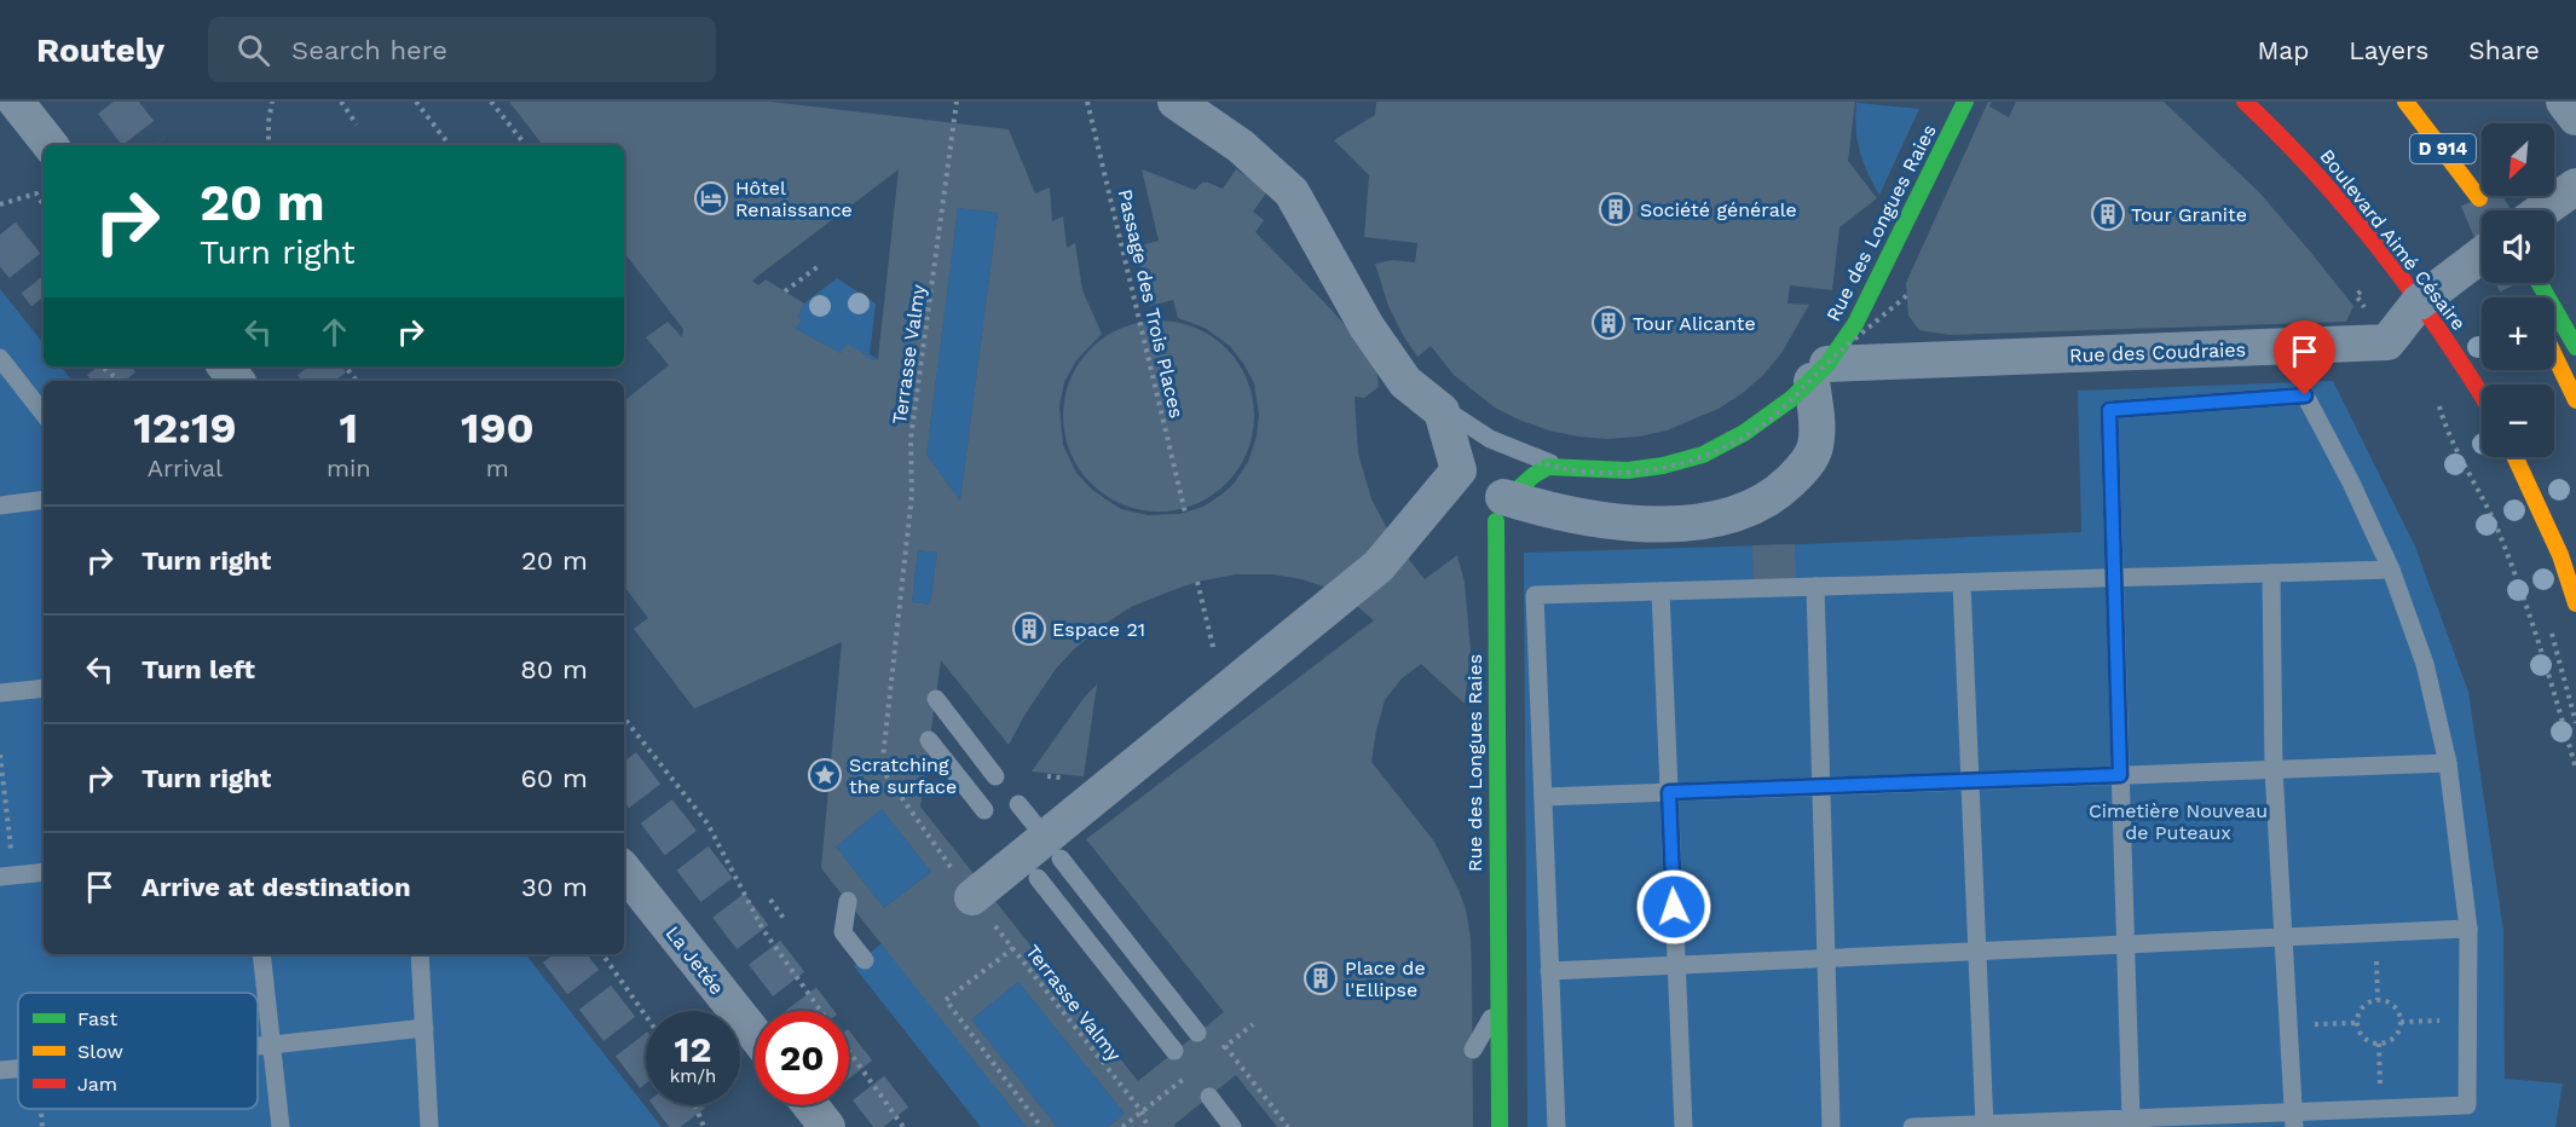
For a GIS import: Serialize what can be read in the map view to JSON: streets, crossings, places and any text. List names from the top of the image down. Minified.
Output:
{"streets":{"main road":["D 914","Rue des Longues Raies","Boulevard Aimé Césaire"],"street":["Rue des Coudraies","La Jetée"],"path":["Passage des Trois Places","Terrasse Valmy"]},"crossings":[["Rue des Longues Raies","Rue des Coudraies"],["Boulevard Aimé Césaire","Rue des Coudraies"]],"parks":["Cimetière Nouveau de Puteaux"],"places":{"hotel":["Hôtel Renaissance"],"building":["Société générale","Tour Granite","Tour Alicante","Espace 21","Place de l'Ellipse"],"place":["Scratching the surface"]},"legend":["Fast","Slow","Jam"],"north":"bottom left","page":{"header":"Routely","search":"Search here","nav":["Map","Layers","Share"],"map_buttons":["+","−"],"turn":["20 m","Turn right"],"eta":["12:19","Arrival","1","min","190","m"],"list":[{"name":"Turn right","value":"20 m"},{"name":"Turn left","value":"80 m"},{"name":"Turn right","value":"60 m"},{"name":"Arrive at destination","value":"30 m"}],"speed":"12 km/h","limit":"20"}}
